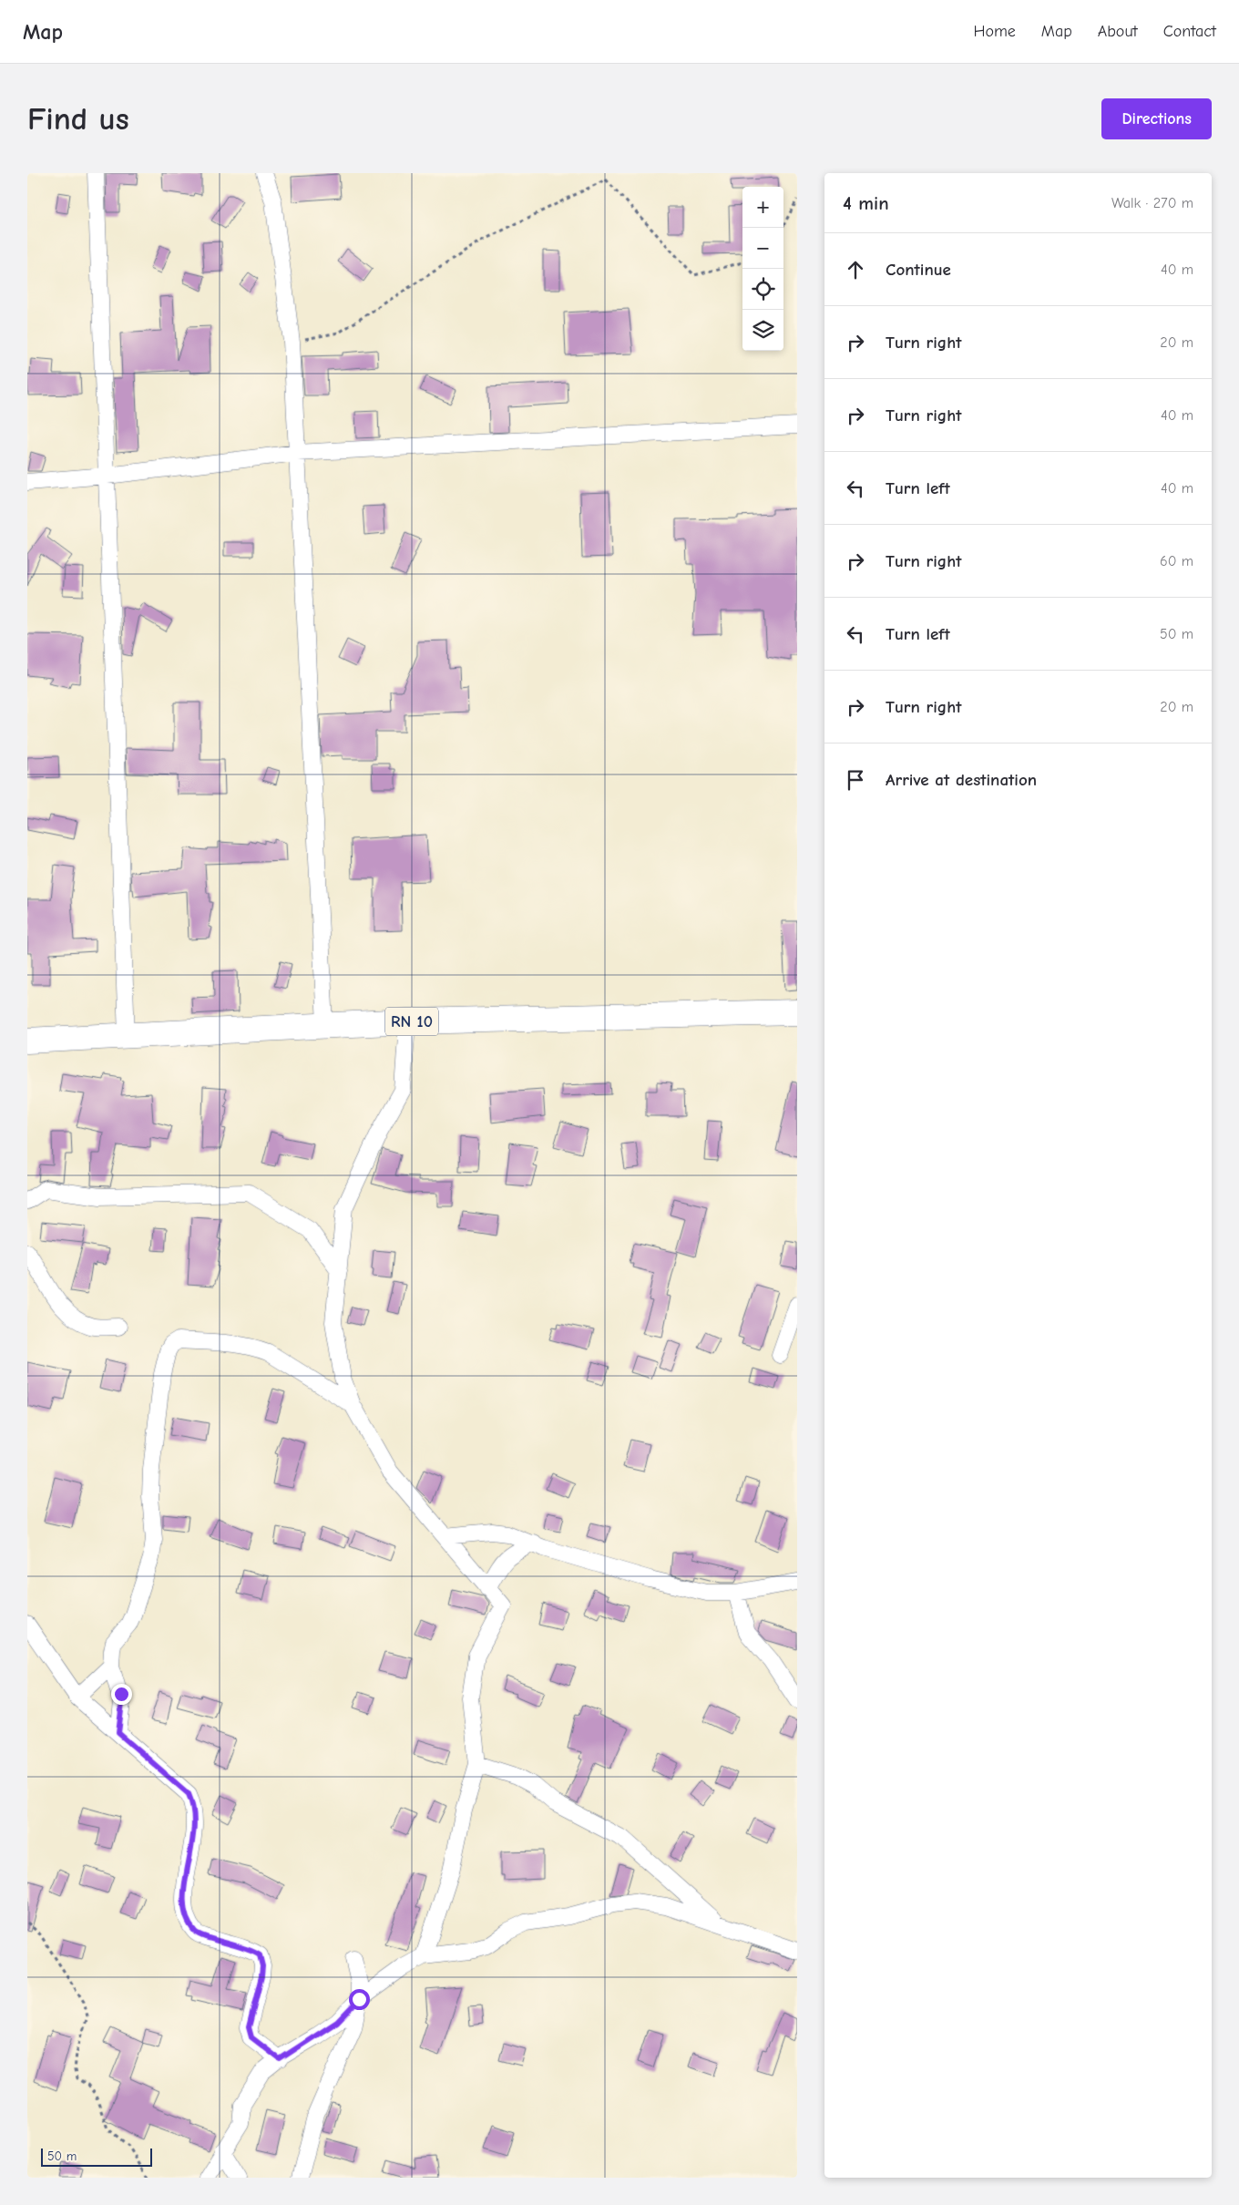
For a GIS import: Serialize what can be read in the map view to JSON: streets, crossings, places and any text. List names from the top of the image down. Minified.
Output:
{"streets":{"main road":["RN 10"]},"scale_bar":"50 m","page":{"header":"Map","nav":["Home","Map","About","Contact"],"buttons":"Directions","title":"Find us","heading":["4 min","Walk · 270 m"],"map_buttons":["+","−"],"list":[["Continue","40 m"],["Turn right","20 m"],["Turn right","40 m"],["Turn left","40 m"],["Turn right","60 m"],["Turn left","50 m"],["Turn right","20 m"],"Arrive at destination"],"scale":"50 m"}}
